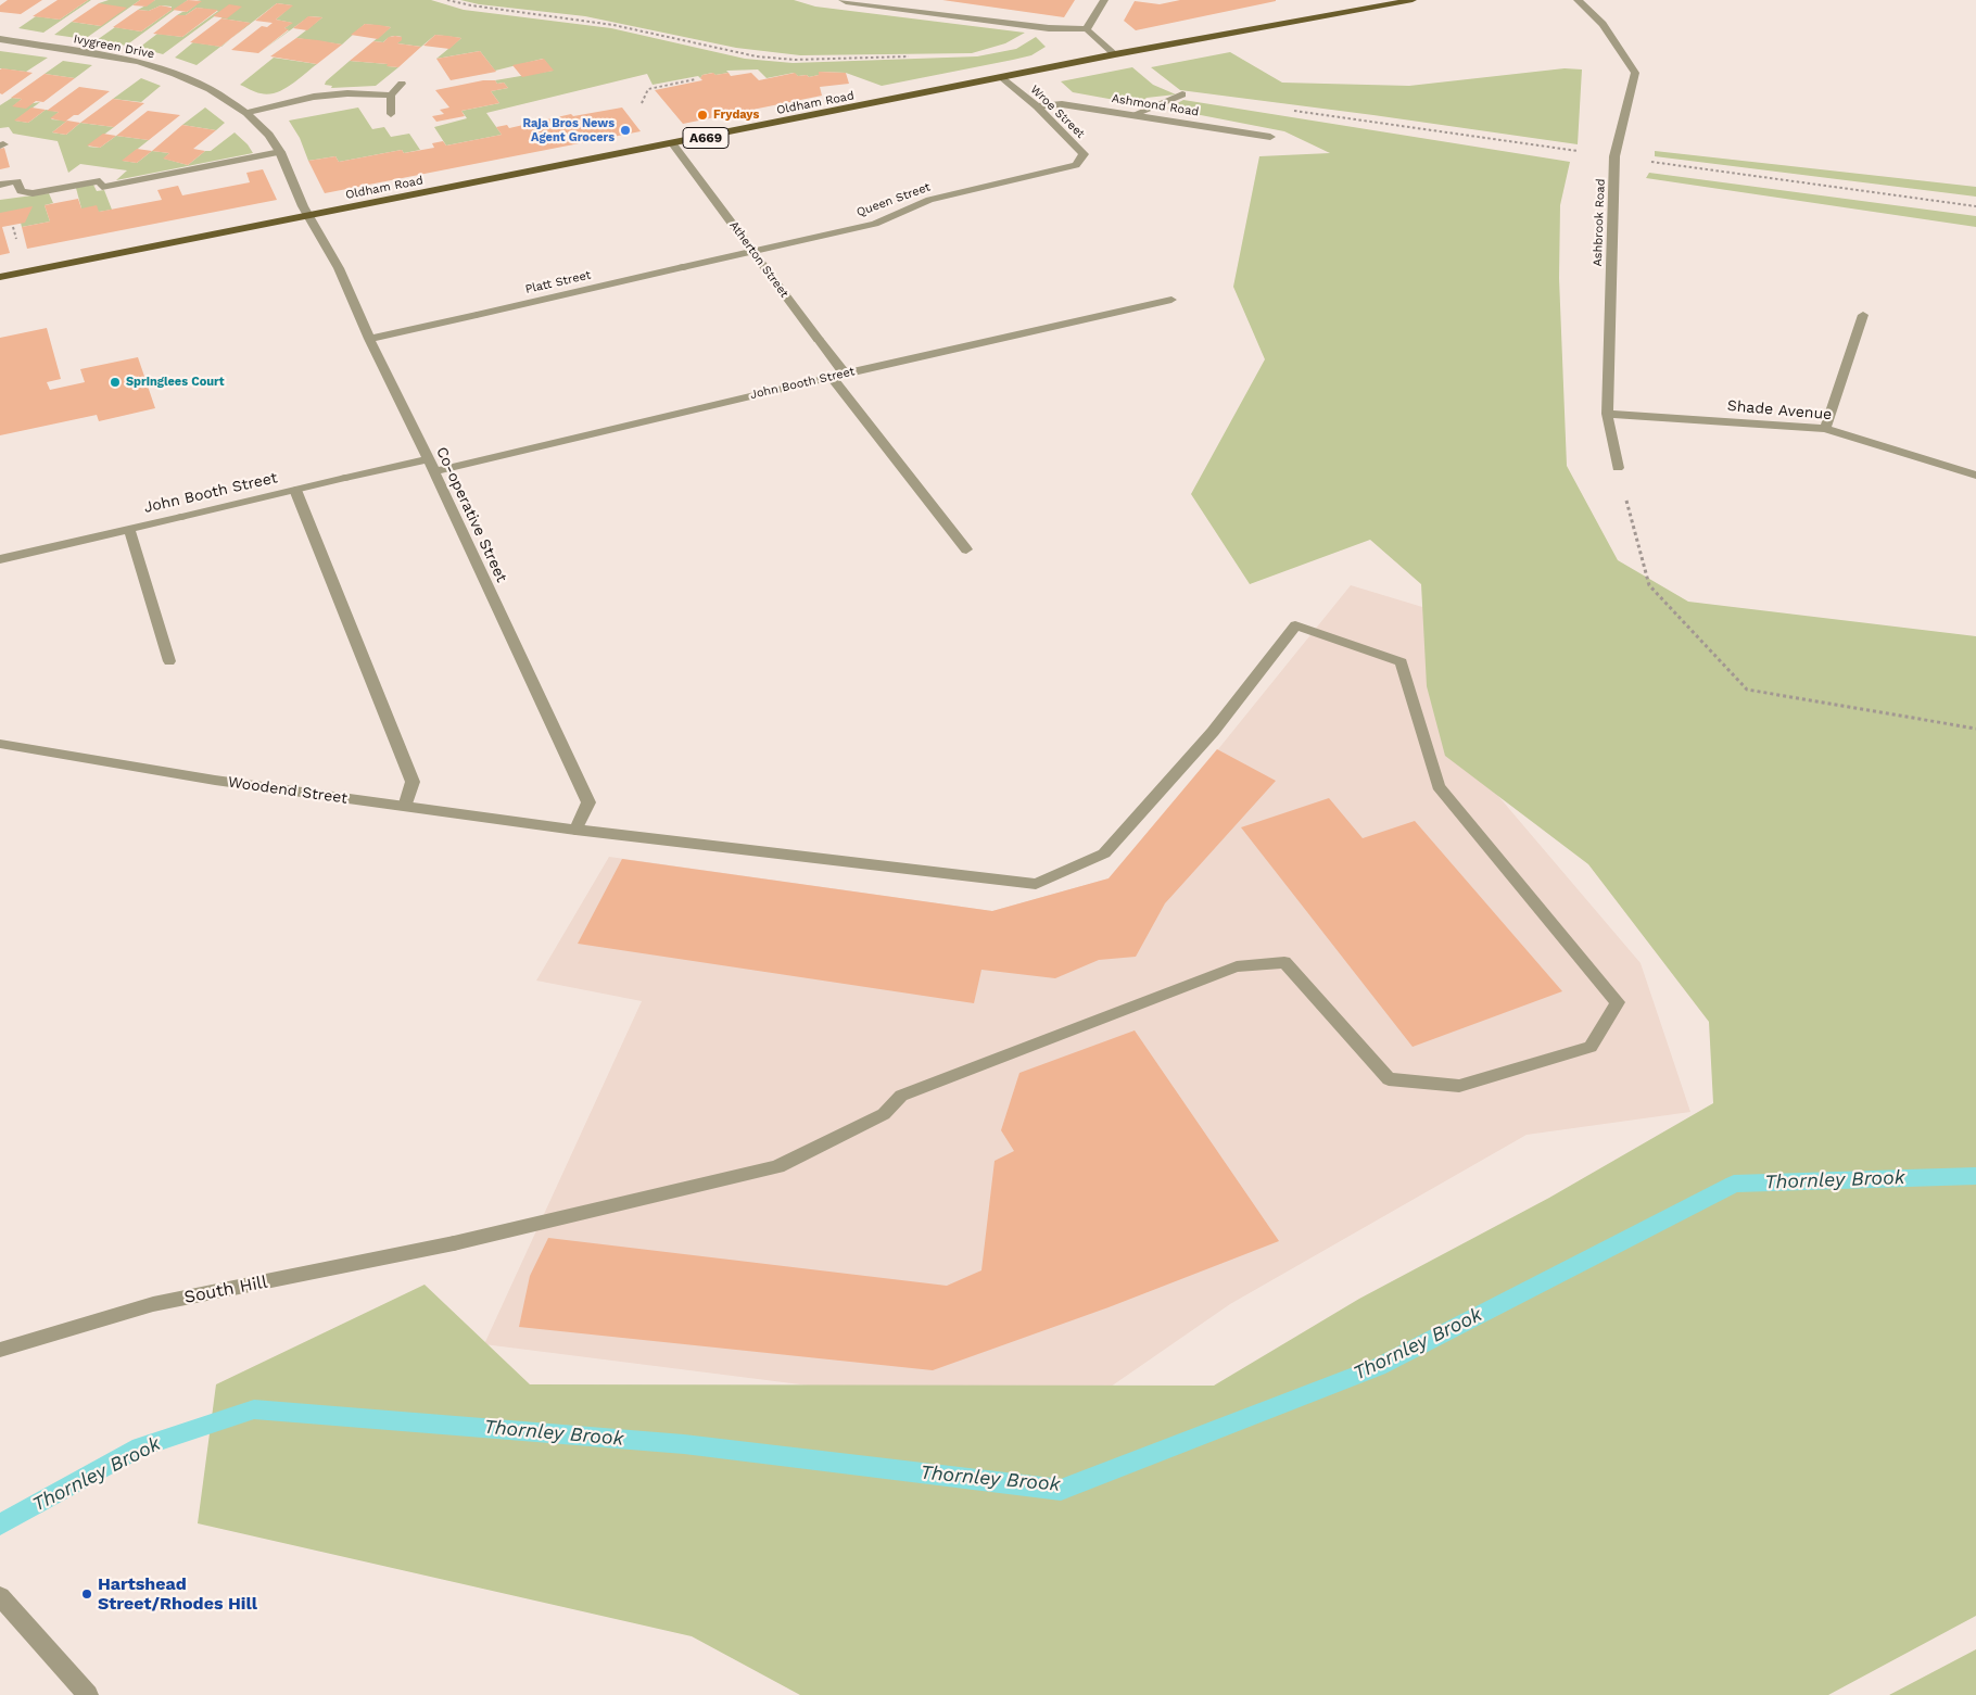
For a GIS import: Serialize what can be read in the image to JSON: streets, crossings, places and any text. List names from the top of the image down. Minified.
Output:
{"streets":{"main road":["Oldham Road","A669"],"street":["Ivygreen Drive","Ashmond Road","Wroe Street","Queen Street","Ashbrook Road","Atherton Street","Platt Street","John Booth Street","Shade Avenue","Co-operative Street","Woodend Street","South Hill"]},"crossings":[["Ivygreen Drive","Oldham Road"],["Ivygreen Drive","Co-operative Street"],["Oldham Road","Wroe Street"],["Oldham Road","Atherton Street"],["Oldham Road","Co-operative Street"],["Ashmond Road","Wroe Street"],["Wroe Street","Queen Street"],["Queen Street","Atherton Street"],["Queen Street","Platt Street"],["Ashbrook Road","Shade Avenue"],["Atherton Street","Platt Street"],["Atherton Street","John Booth Street"],["Platt Street","Co-operative Street"],["John Booth Street","Co-operative Street"],["Co-operative Street","Woodend Street"],["Co-operative Street","South Hill"],["Woodend Street","South Hill"]],"water":["Thornley Brook"],"places":["Frydays","Raja Bros News Agent Grocers","Springlees Court","Hartshead Street/Rhodes Hill"]}
